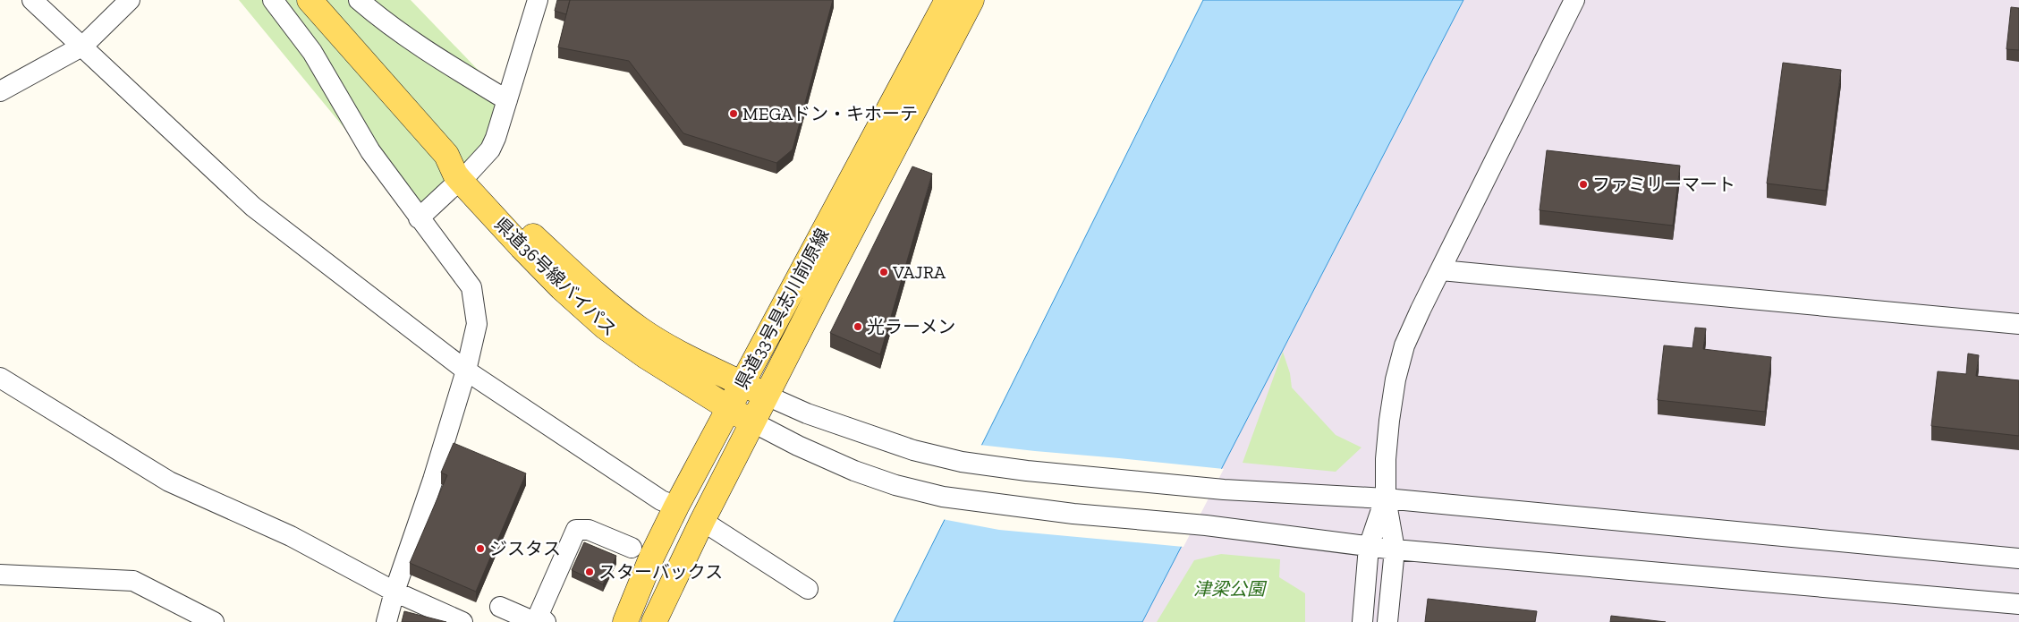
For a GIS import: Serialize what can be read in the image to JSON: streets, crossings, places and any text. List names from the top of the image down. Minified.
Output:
{"streets":{"main road":["県道36号線バイパス","県道33号具志川前原線"]},"crossings":[["県道36号線バイパス","県道33号具志川前原線"]],"parks":["津梁公園"],"places":["MEGAドン・キホーテ","ファミリーマート","VAJRA","光ラーメン","ジスタス","スターバックス"]}
